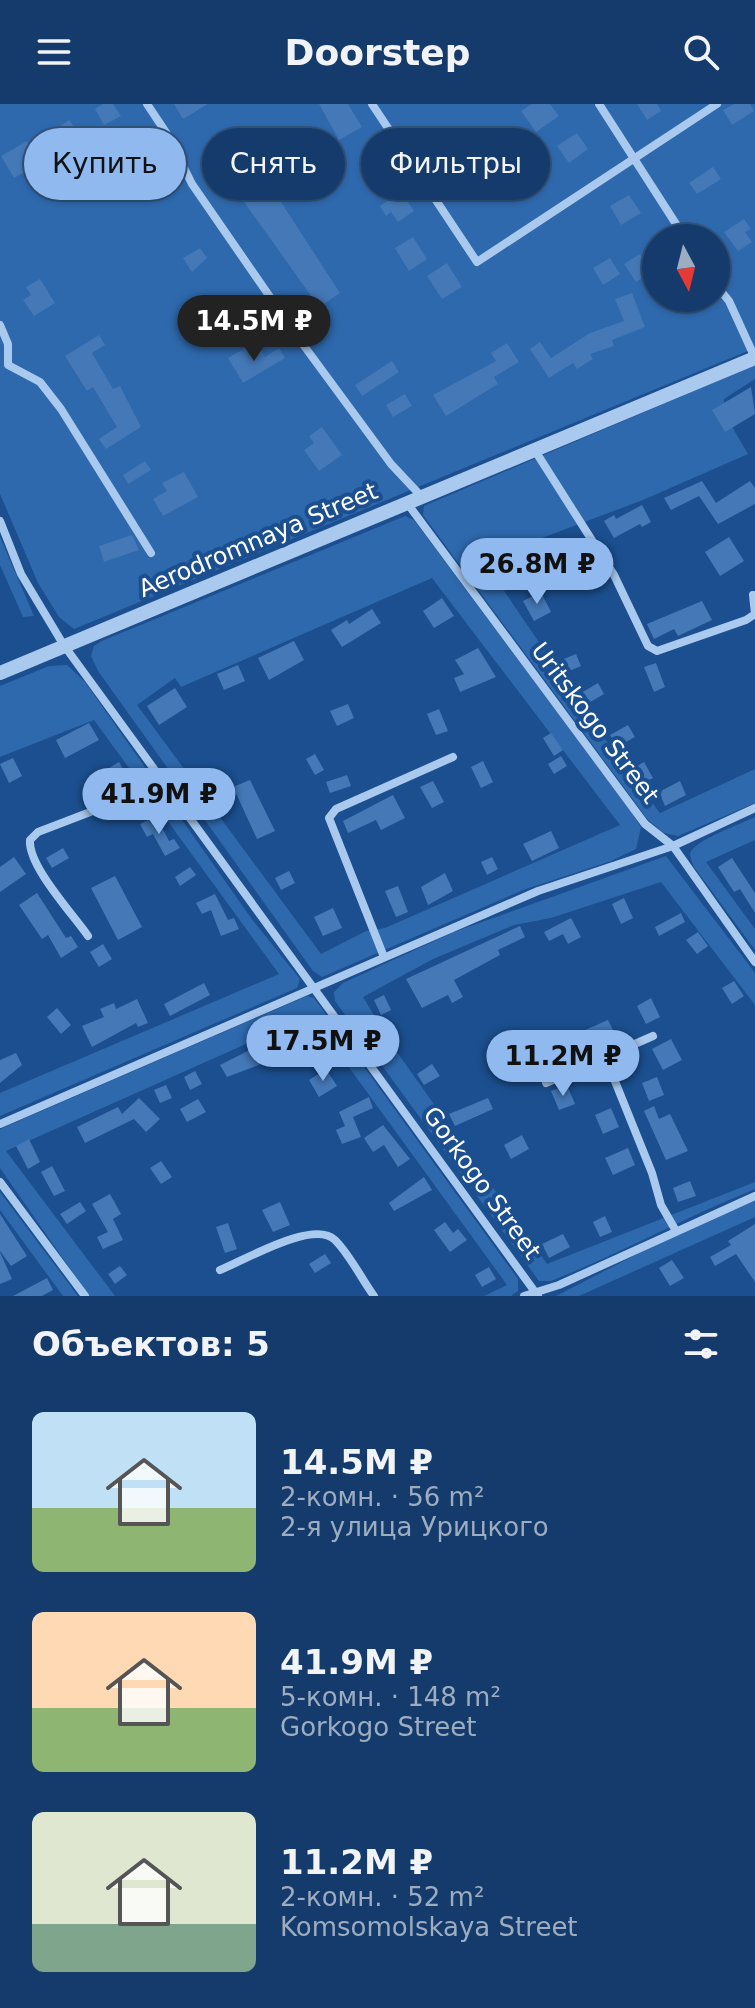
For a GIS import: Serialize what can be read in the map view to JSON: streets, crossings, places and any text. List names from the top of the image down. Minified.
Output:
{"streets":{"street":["Aerodromnaya Street","Uritskogo Street","Gorkogo Street"]},"crossings":[["Aerodromnaya Street","Uritskogo Street"],["Aerodromnaya Street","Gorkogo Street"]],"north":"bottom","page":{"header":"Doorstep","chip":["Купить","Снять","Фильтры"],"price":["14.5M ₽","26.8M ₽","41.9M ₽","17.5M ₽","11.2M ₽"],"heading":"Объектов: 5","list":[{"name":"14.5M ₽","note":"2-комн. · 56 m² · 2-я улица Урицкого"},{"name":"41.9M ₽","note":"5-комн. · 148 m² · Gorkogo Street"},{"name":"11.2M ₽","note":"2-комн. · 52 m² · Komsomolskaya Street"}]}}
